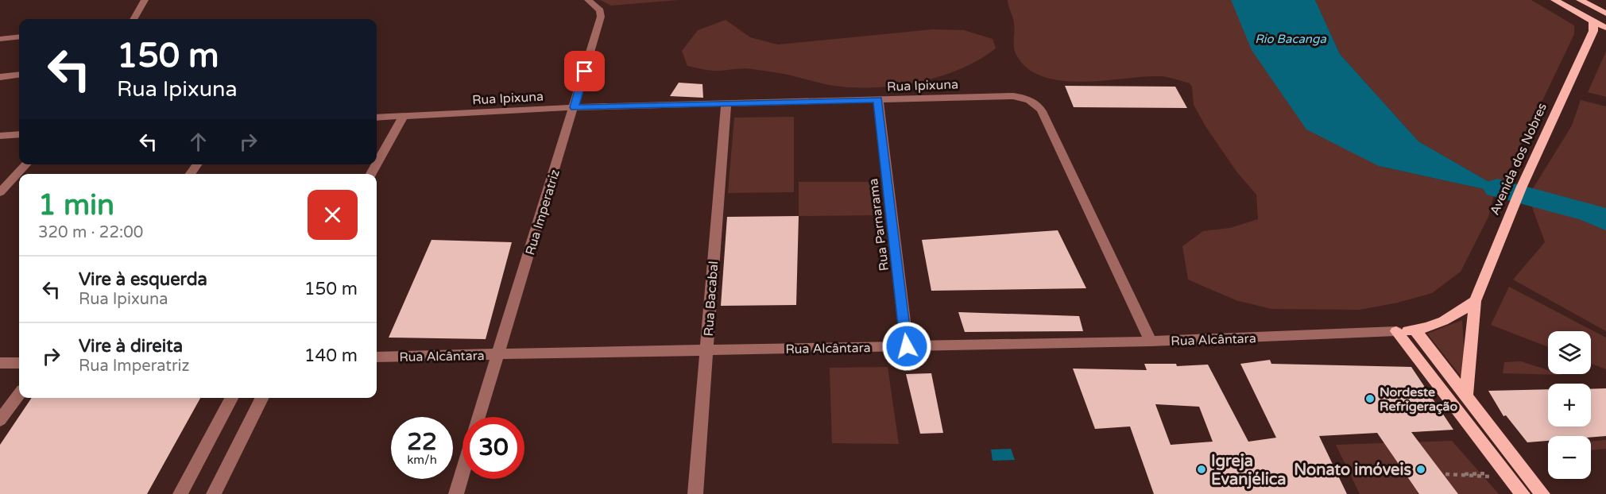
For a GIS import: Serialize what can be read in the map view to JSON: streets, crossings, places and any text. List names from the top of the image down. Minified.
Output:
{"streets":{"main road":["Avenida dos Nobres"],"street":["Rua Ipixuna","Rua Imperatriz","Rua Parnarama","Rua Bacabal","Rua Alcântara"]},"crossings":[["Rua Ipixuna","Rua Imperatriz"],["Rua Ipixuna","Rua Parnarama"],["Rua Ipixuna","Rua Bacabal"],["Rua Ipixuna","Rua Alcântara"],["Rua Imperatriz","Rua Alcântara"],["Rua Parnarama","Rua Alcântara"],["Rua Bacabal","Rua Alcântara"]],"water":["Rio Bacanga"],"places":["Nordeste Refrigeração","Igreja Evanjélica","Nonato imóveis"],"page":{"turn":["150 m","Rua Ipixuna"],"heading":["1 min","320 m · 22:00"],"list":[{"name":"Vire à esquerda","note":"Rua Ipixuna","value":"150 m"},{"name":"Vire à direita","note":"Rua Imperatriz","value":"140 m"}],"map_buttons":["+","−"],"speed":"22 km/h","limit":"30"}}
